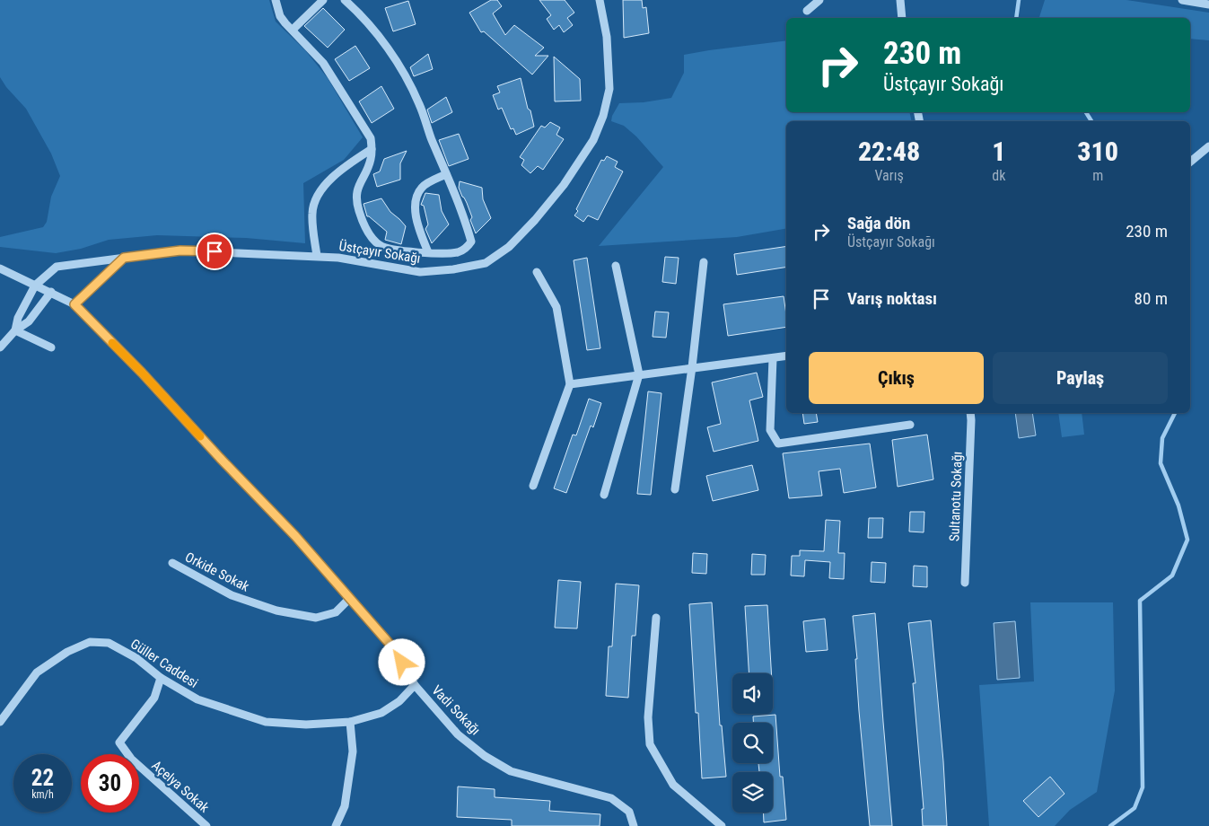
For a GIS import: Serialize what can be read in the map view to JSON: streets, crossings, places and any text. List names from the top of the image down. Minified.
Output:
{"streets":{"street":["Üstçayır Sokağı","Sultanotu Sokağı","Orkide Sokak","Güller Caddesi","Vadi Sokağı","Açelya Sokak"]},"crossings":[["Üstçayır Sokağı","Vadi Sokağı"],["Orkide Sokak","Vadi Sokağı"],["Güller Caddesi","Vadi Sokağı"],["Güller Caddesi","Açelya Sokak"]],"page":{"turn":["230 m","Üstçayır Sokağı"],"eta":["22:48","Varış","1","dk","310","m"],"list":[{"name":"Sağa dön","note":"Üstçayır Sokağı","value":"230 m"},{"name":"Varış noktası","value":"80 m"}],"buttons":["Çıkış","Paylaş"],"speed":"22 km/h","limit":"30"}}
